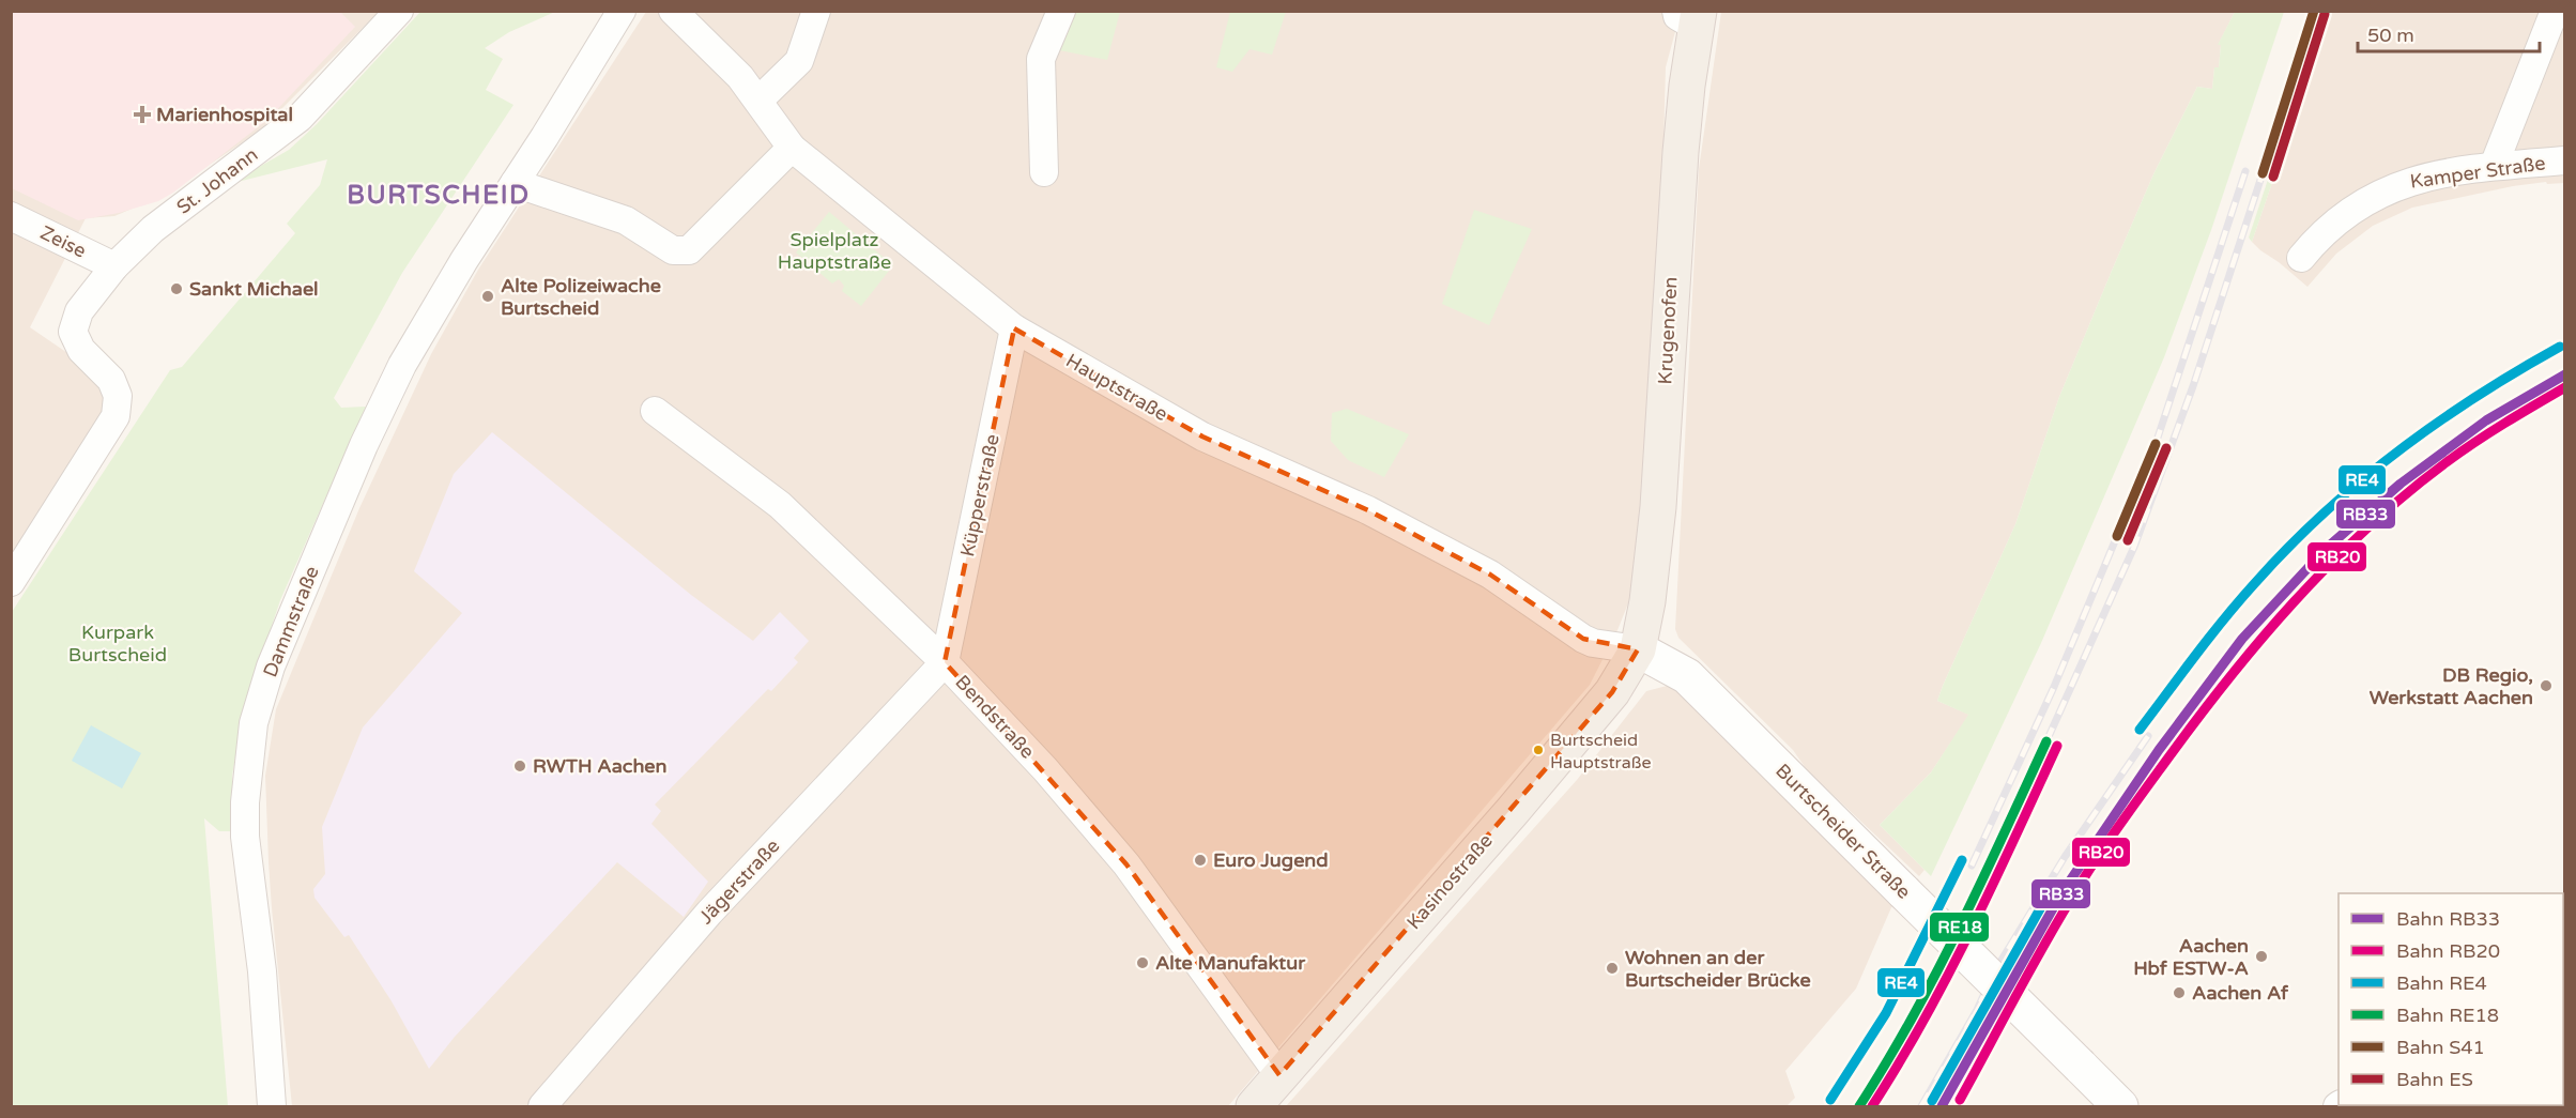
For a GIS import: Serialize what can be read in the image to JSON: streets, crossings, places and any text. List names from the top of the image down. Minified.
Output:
{"streets":{"main road":["Krugenofen","Burtscheider Straße","Kasinostraße"],"street":["Kamper Straße","St. Johann","Zeise","Hauptstraße","Küpperstraße","Dammstraße","Bendstraße","Jägerstraße"]},"crossings":[["St. Johann","Zeise"],["Krugenofen","Hauptstraße"],["Krugenofen","Burtscheider Straße"],["Krugenofen","Kasinostraße"],["Hauptstraße","Küpperstraße"],["Hauptstraße","Burtscheider Straße"],["Hauptstraße","Kasinostraße"],["Küpperstraße","Bendstraße"],["Küpperstraße","Jägerstraße"],["Bendstraße","Jägerstraße"],["Bendstraße","Kasinostraße"],["Burtscheider Straße","Kasinostraße"]],"districts":["BURTSCHEID"],"parks":["Spielplatz Hauptstraße","Kurpark Burtscheid"],"places":{"health":["Marienhospital"],"other":["Sankt Michael","Alte Polizeiwache Burtscheid","DB Regio, Werkstatt Aachen","Burtscheid Hauptstraße","RWTH Aachen","Euro Jugend","Aachen Hbf ESTW-A","Alte Manufaktur","Wohnen an der Burtscheider Brücke","Aachen Af"]},"lines":["rail line S41","rail line ES","rail line RE4","rail line RB33","rail line RB20","rail line RE18"],"legend":["Bahn RB33","Bahn RB20","Bahn RE4","Bahn RE18","Bahn S41","Bahn ES"],"scale_bar":"50 m"}
